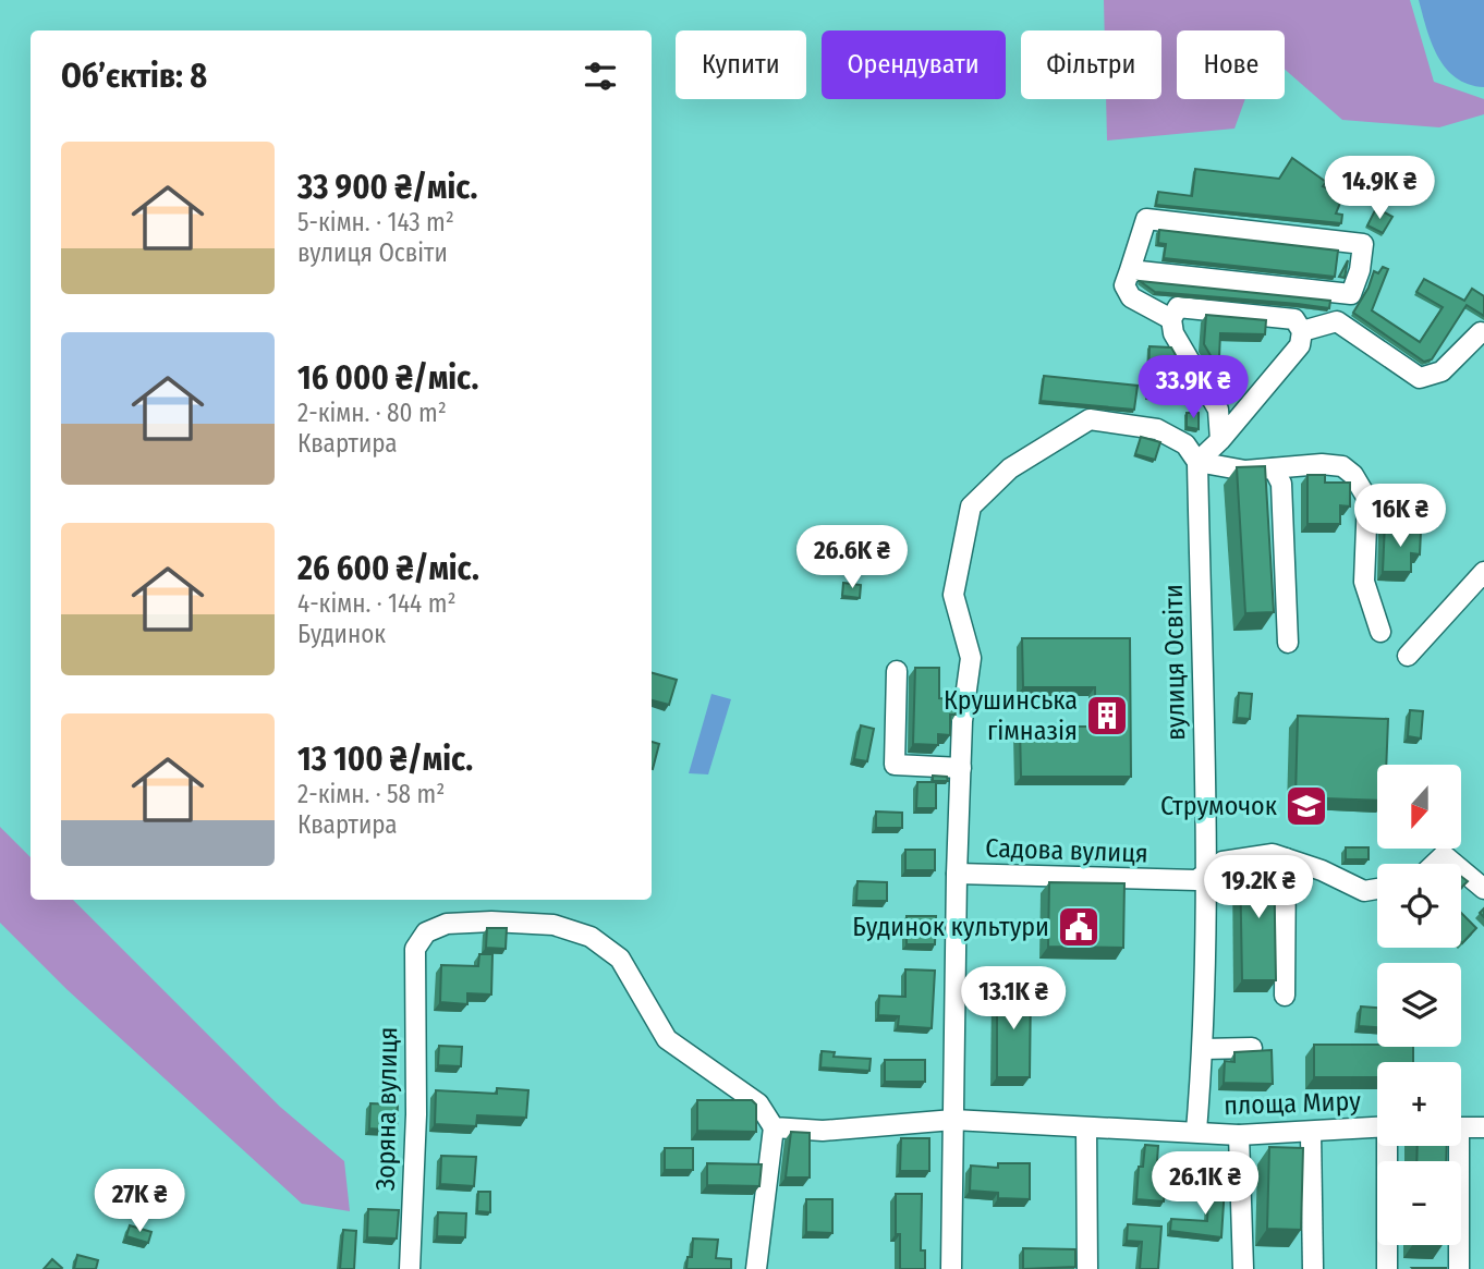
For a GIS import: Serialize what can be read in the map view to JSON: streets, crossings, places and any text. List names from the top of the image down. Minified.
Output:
{"streets":{"street":["вулиця Освіти","Садова вулиця","площа Миру","Зоряна вулиця"]},"crossings":[["вулиця Освіти","Садова вулиця"],["вулиця Освіти","площа Миру"],["площа Миру","Зоряна вулиця"]],"places":{"building":["Крушинська гімназія"],"school or university":["Струмочок"],"public building":["Будинок культури"]},"north":"bottom","page":{"chip":["Купити","Орендувати","Фільтри","Нове"],"heading":"Об’єктів: 8","list":[{"name":"33 900 ₴/міс.","note":"5-кімн. · 143 m² · вулиця Освіти"},{"name":"16 000 ₴/міс.","note":"2-кімн. · 80 m² · Квартира"},{"name":"26 600 ₴/міс.","note":"4-кімн. · 144 m² · Будинок"},{"name":"13 100 ₴/міс.","note":"2-кімн. · 58 m² · Квартира"}],"price":["14.9K ₴","33.9K ₴","16K ₴","26.6K ₴","19.2K ₴","13.1K ₴","26.1K ₴","27K ₴"],"map_buttons":["+","−"]}}
